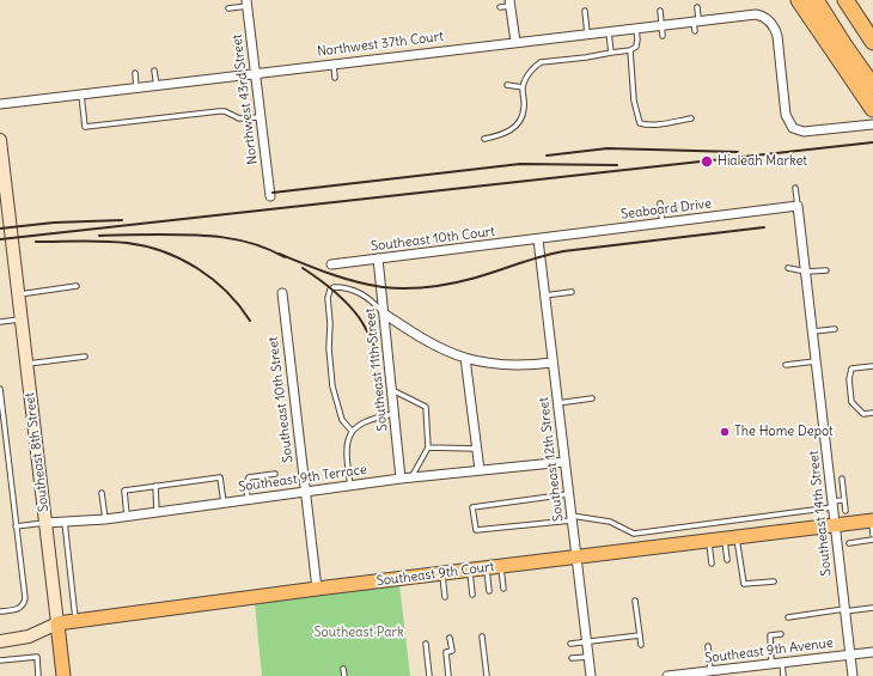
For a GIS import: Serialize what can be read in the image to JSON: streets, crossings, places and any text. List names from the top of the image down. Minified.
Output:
{"streets":{"main road":["Southeast 8th Street","Southeast 9th Court"],"street":["Northwest 37th Court","Northwest 43rd Street","Seaboard Drive","Southeast 10th Court","Southeast 11th Street","Southeast 10th Street","Southeast 12th Street","Southeast 9th Terrace","Southeast 14th Street","Southeast 9th Avenue"]},"crossings":[["Northwest 37th Court","Northwest 43rd Street"],["Seaboard Drive","Southeast 10th Court"],["Seaboard Drive","Southeast 12th Street"],["Seaboard Drive","Southeast 14th Street"],["Southeast 10th Court","Southeast 11th Street"],["Southeast 10th Court","Southeast 12th Street"],["Southeast 11th Street","Southeast 9th Terrace"],["Southeast 10th Street","Southeast 9th Terrace"],["Southeast 10th Street","Southeast 9th Court"],["Southeast 8th Street","Southeast 9th Terrace"],["Southeast 8th Street","Southeast 9th Court"],["Southeast 12th Street","Southeast 9th Terrace"],["Southeast 12th Street","Southeast 9th Court"],["Southeast 14th Street","Southeast 9th Court"],["Southeast 14th Street","Southeast 9th Avenue"]],"parks":["Southeast Park"],"places":["Hialeah Market","The Home Depot"]}
